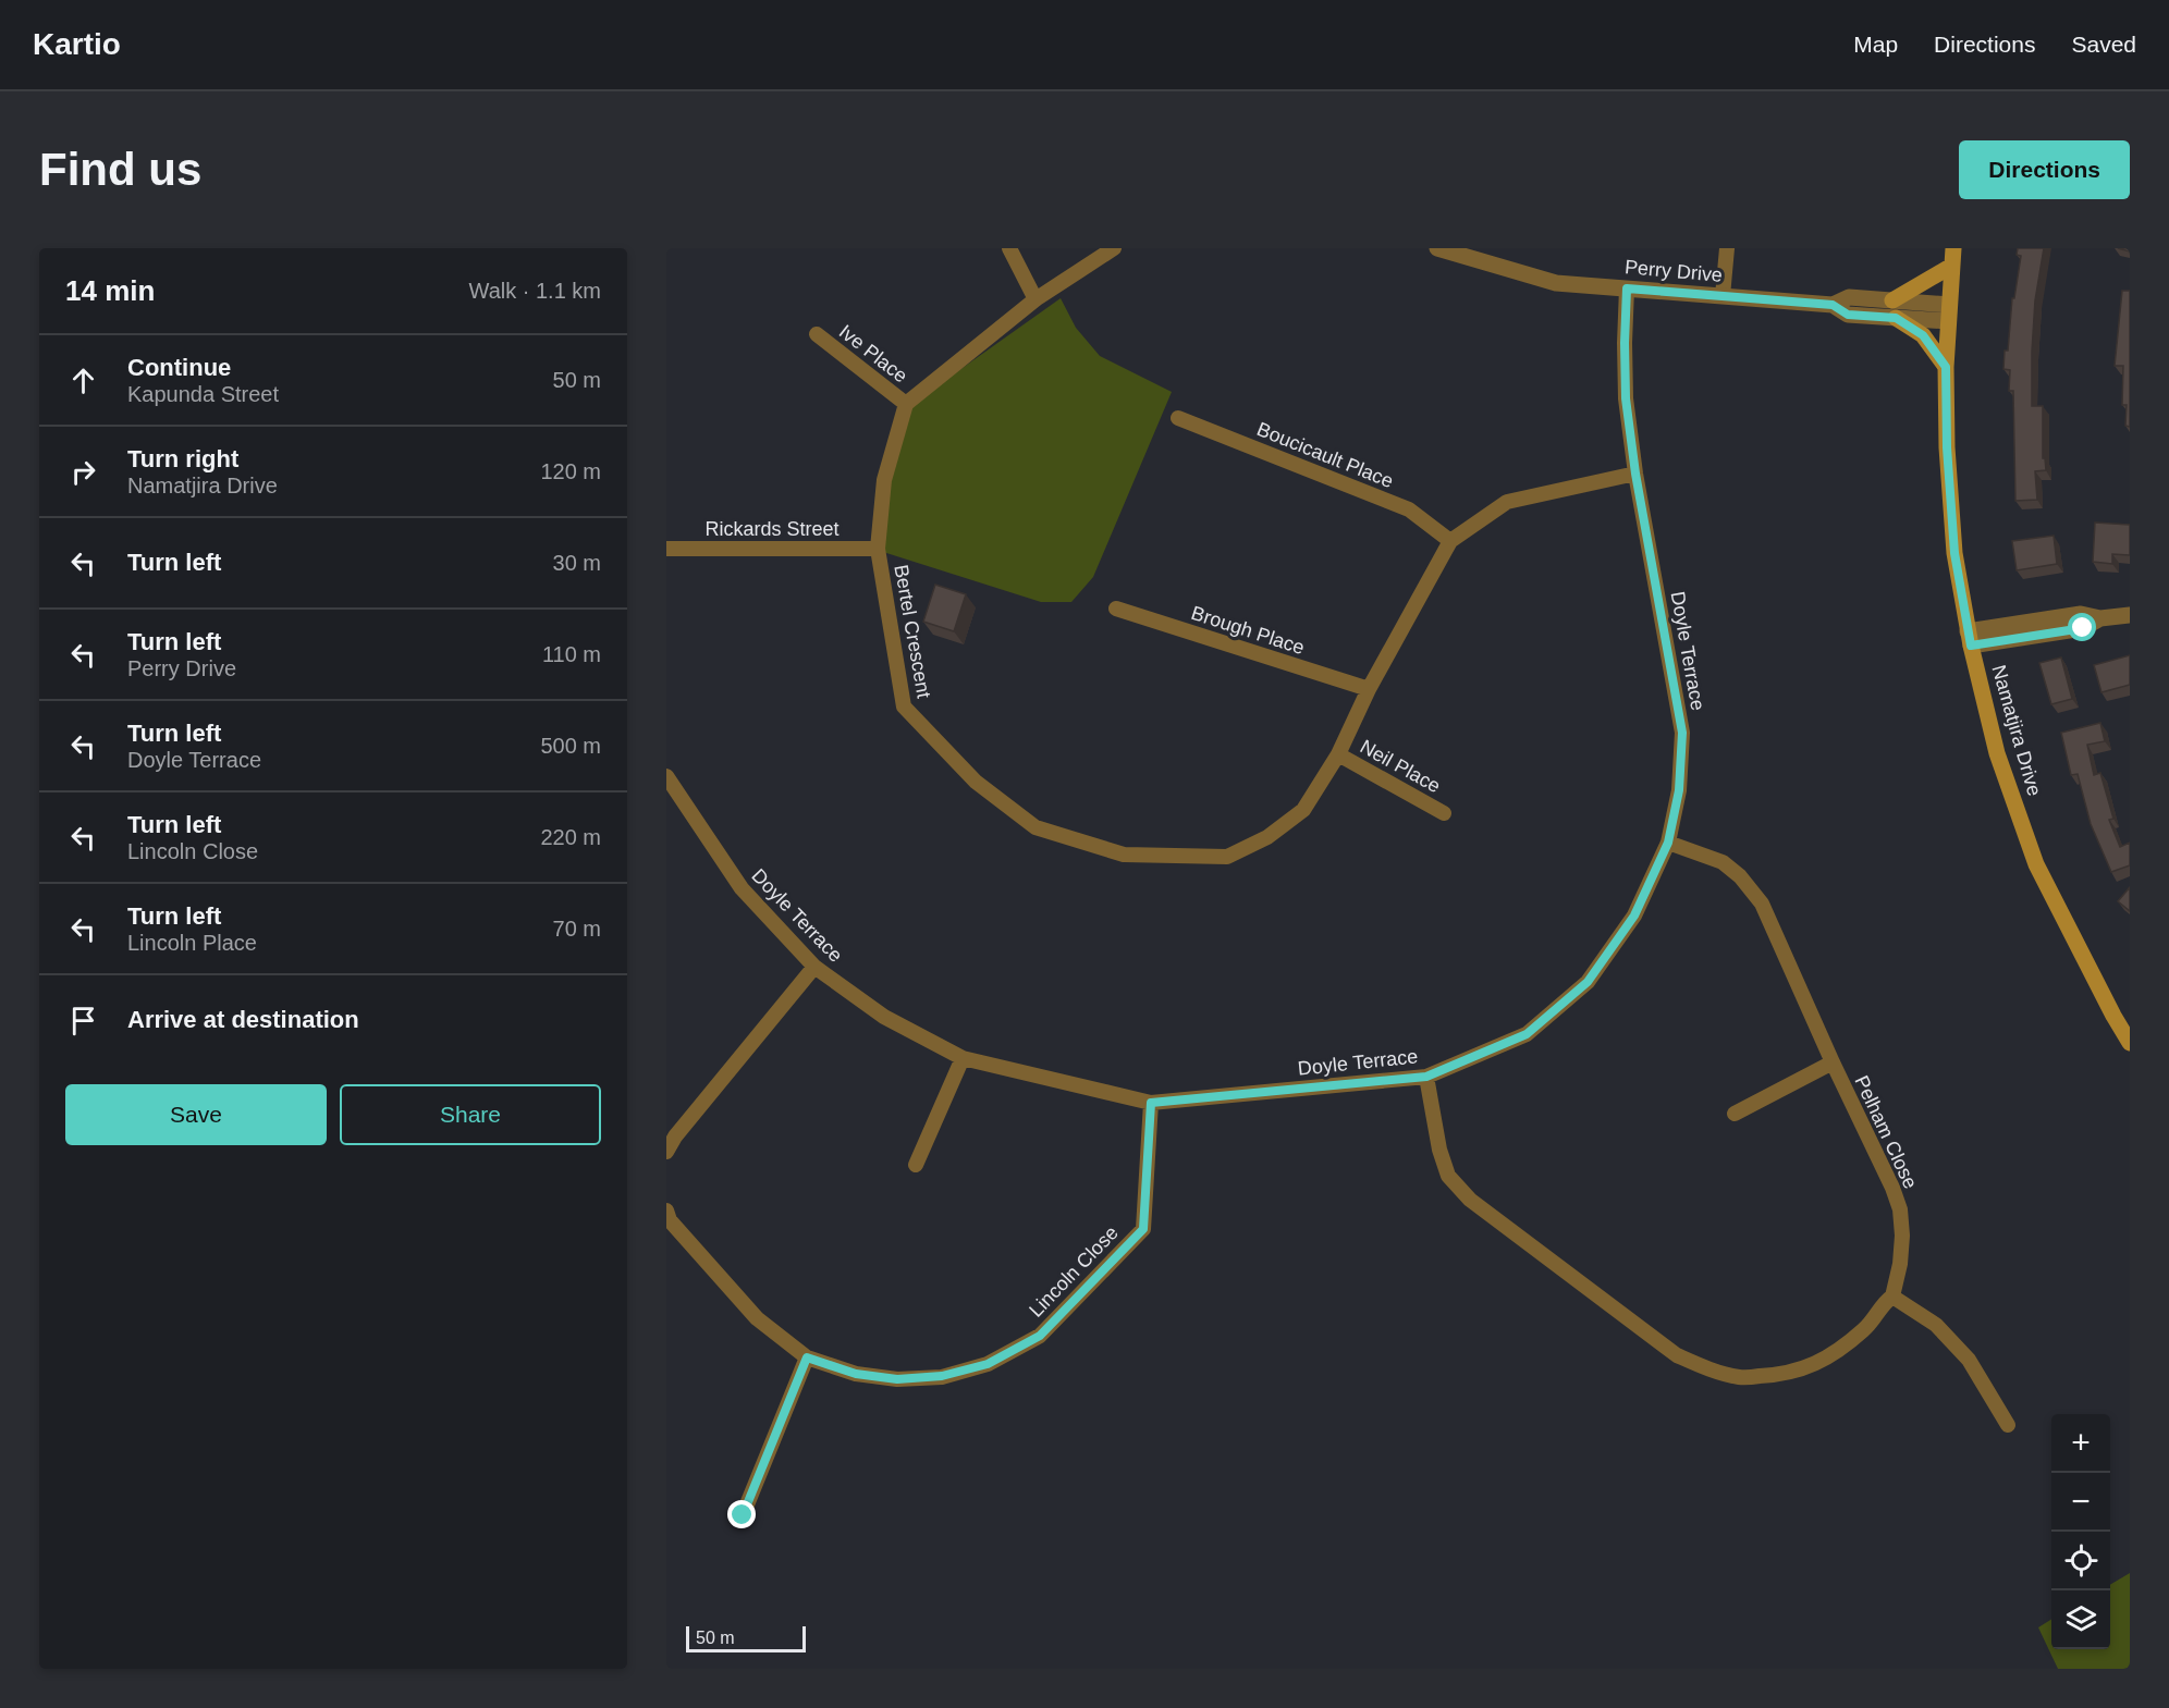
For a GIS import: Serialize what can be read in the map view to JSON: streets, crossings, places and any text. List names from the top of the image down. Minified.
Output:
{"streets":{"main road":["Namatjira Drive"],"street":["Perry Drive","Ive Place","Boucicault Place","Rickards Street","Brough Place","Bertel Crescent","Doyle Terrace","Neil Place","Pelham Close","Lincoln Close"]},"crossings":[["Perry Drive","Doyle Terrace"],["Perry Drive","Namatjira Drive"],["Ive Place","Bertel Crescent"],["Boucicault Place","Bertel Crescent"],["Rickards Street","Bertel Crescent"],["Brough Place","Bertel Crescent"],["Bertel Crescent","Doyle Terrace"],["Bertel Crescent","Neil Place"],["Doyle Terrace","Pelham Close"],["Doyle Terrace","Lincoln Close"]],"scale_bar":"50 m","page":{"header":"Kartio","nav":["Map","Directions","Saved"],"buttons":["Directions",["Save","Share"]],"title":"Find us","heading":["14 min","Walk · 1.1 km"],"list":[["Continue","Kapunda Street","50 m"],["Turn right","Namatjira Drive","120 m"],["Turn left","30 m"],["Turn left","Perry Drive","110 m"],["Turn left","Doyle Terrace","500 m"],["Turn left","Lincoln Close","220 m"],["Turn left","Lincoln Place","70 m"],"Arrive at destination"],"map_buttons":["+","−"],"scale":"50 m"}}
